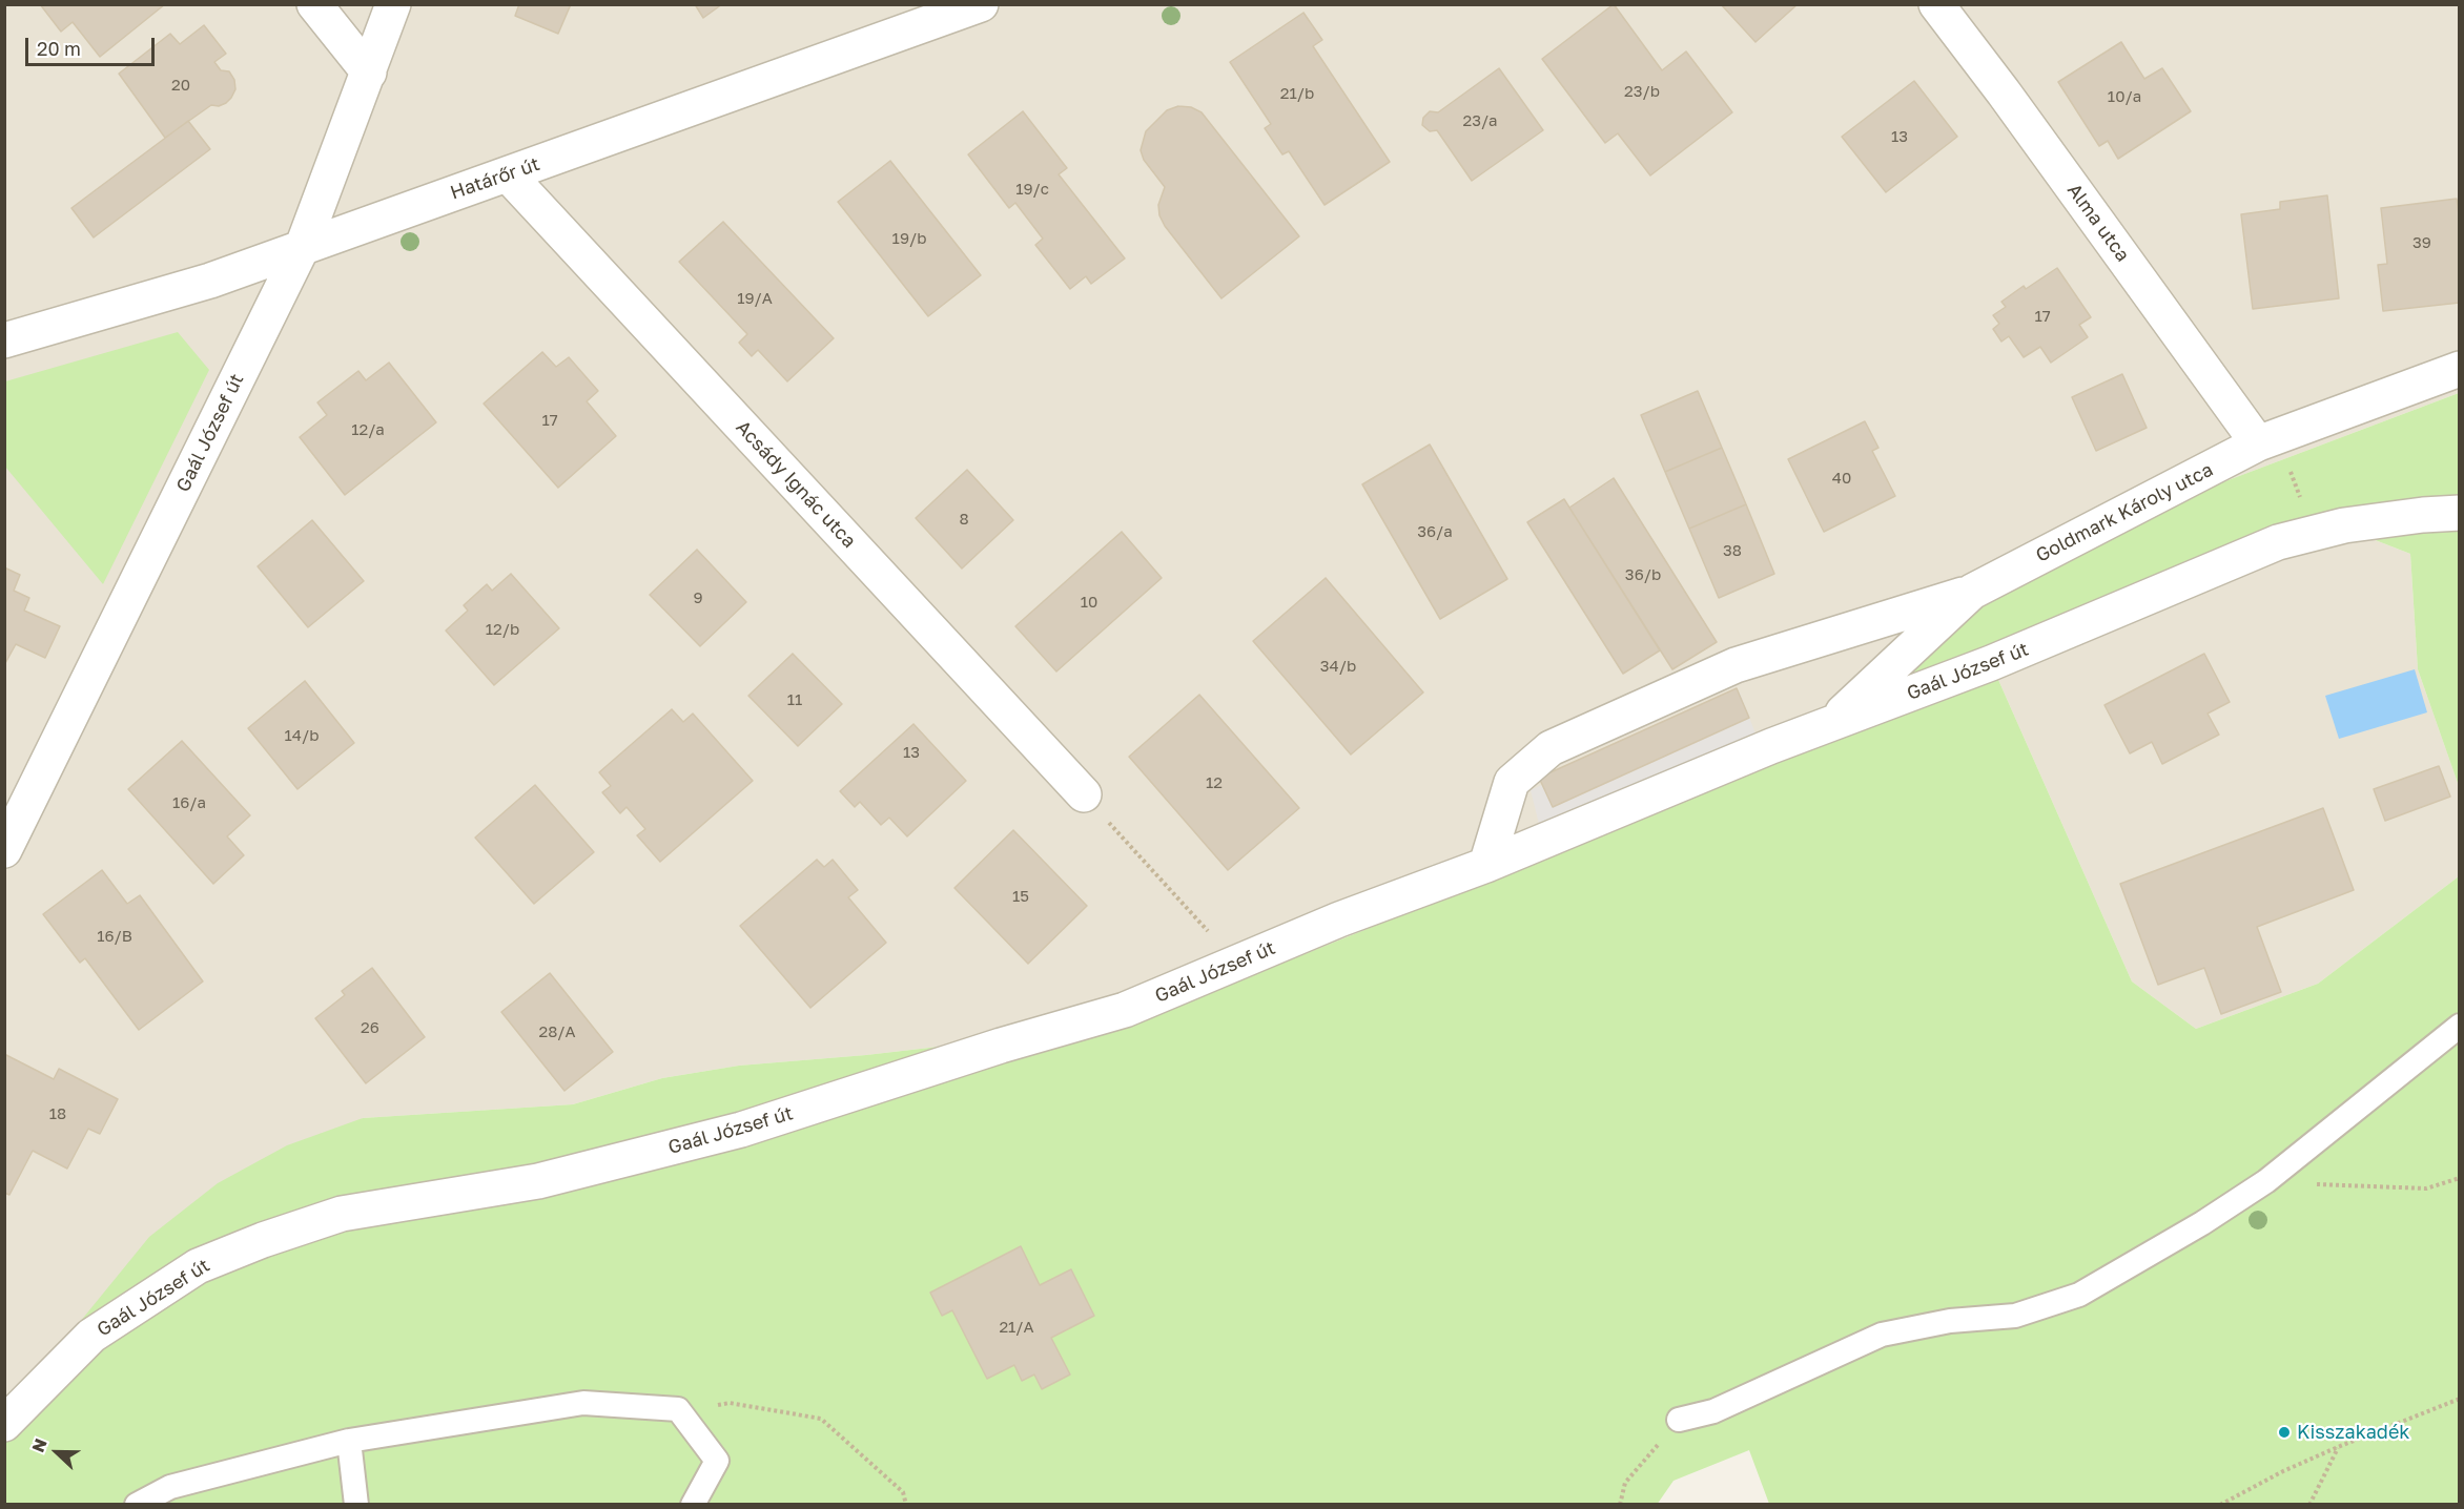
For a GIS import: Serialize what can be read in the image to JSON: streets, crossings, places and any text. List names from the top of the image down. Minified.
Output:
{"streets":{"street":["Határőr út","Alma utca","Gaál József út","Acsády Ignác utca","Goldmark Károly utca"]},"crossings":[["Határőr út","Gaál József út"],["Határőr út","Acsády Ignác utca"],["Alma utca","Goldmark Károly utca"],["Gaál József út","Goldmark Károly utca"]],"places":["Kisszakadék"],"house_numbers":["20","23/b","21/b","10/a","23/a","13","19/c","19/b","39","19/A","17","17","12/a","40","8","36/a","38","36/b","9","10","12/b","34/b","11","14/b","13","12","16/a","15","16/B","26","28/A","18","21/A"],"scale_bar":"20 m","north":"left"}
